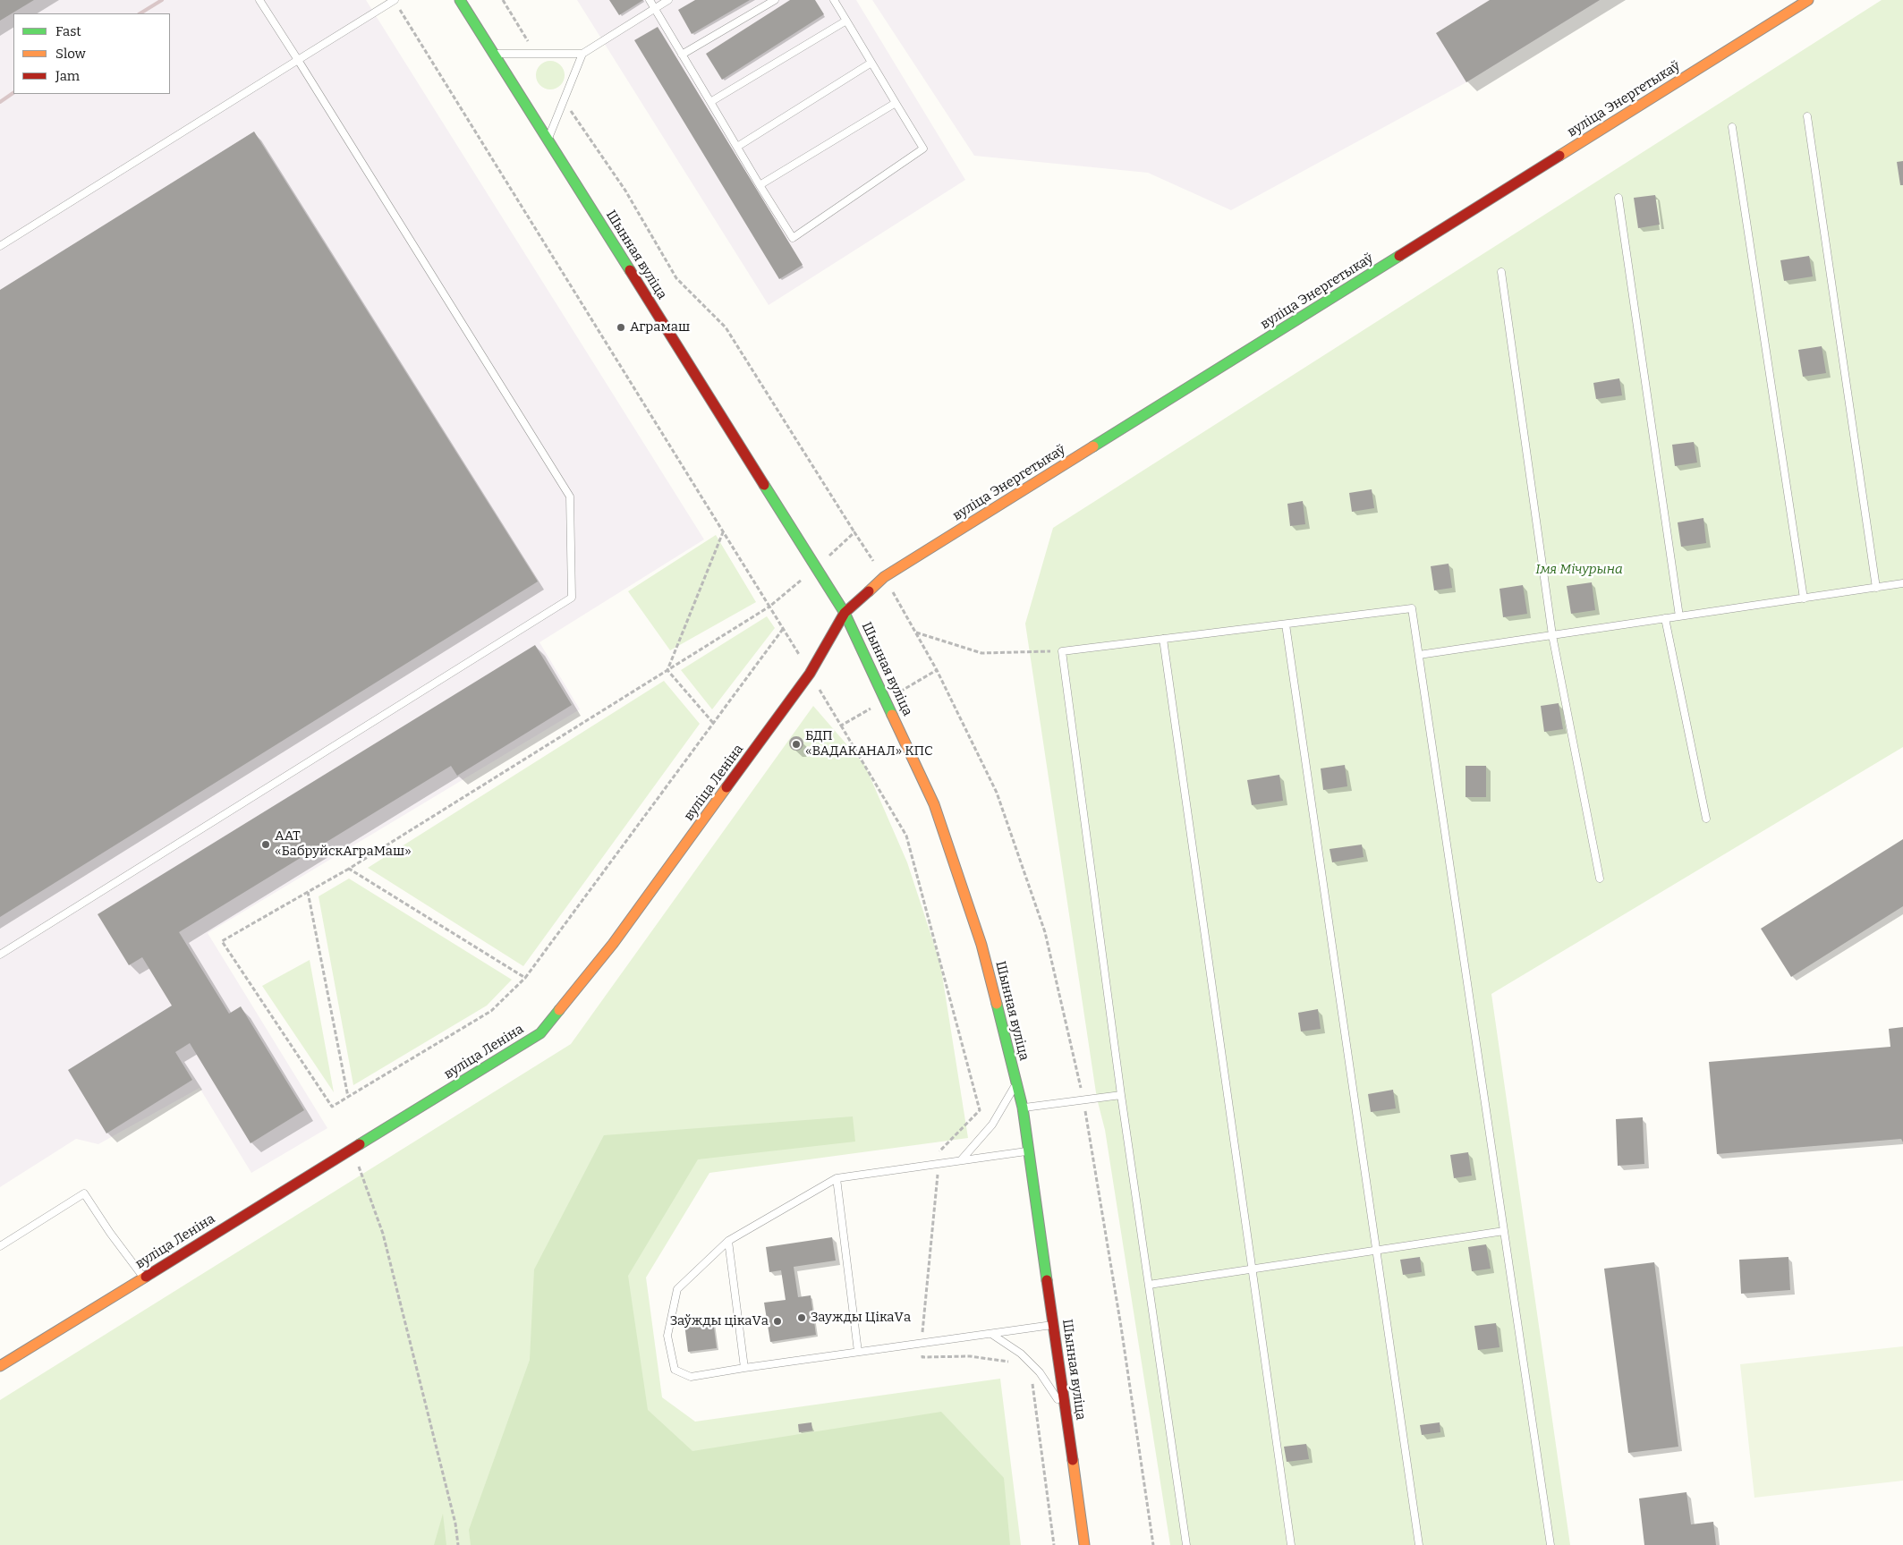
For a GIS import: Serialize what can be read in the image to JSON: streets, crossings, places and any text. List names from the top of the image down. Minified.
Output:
{"streets":{"main road":["вуліца Энергетыкаў","Шынная вуліца","вуліца Леніна"]},"crossings":[["вуліца Энергетыкаў","Шынная вуліца"],["вуліца Энергетыкаў","вуліца Леніна"],["Шынная вуліца","вуліца Леніна"]],"parks":["Імя Мічурына"],"places":["Аграмаш","БДП «ВАДАКАНАЛ» КПС","ААТ «БабруйскАграМаш»","Заужды ЦікаVа","Заўжды цікаVа"],"legend":["Fast","Slow","Jam"]}
